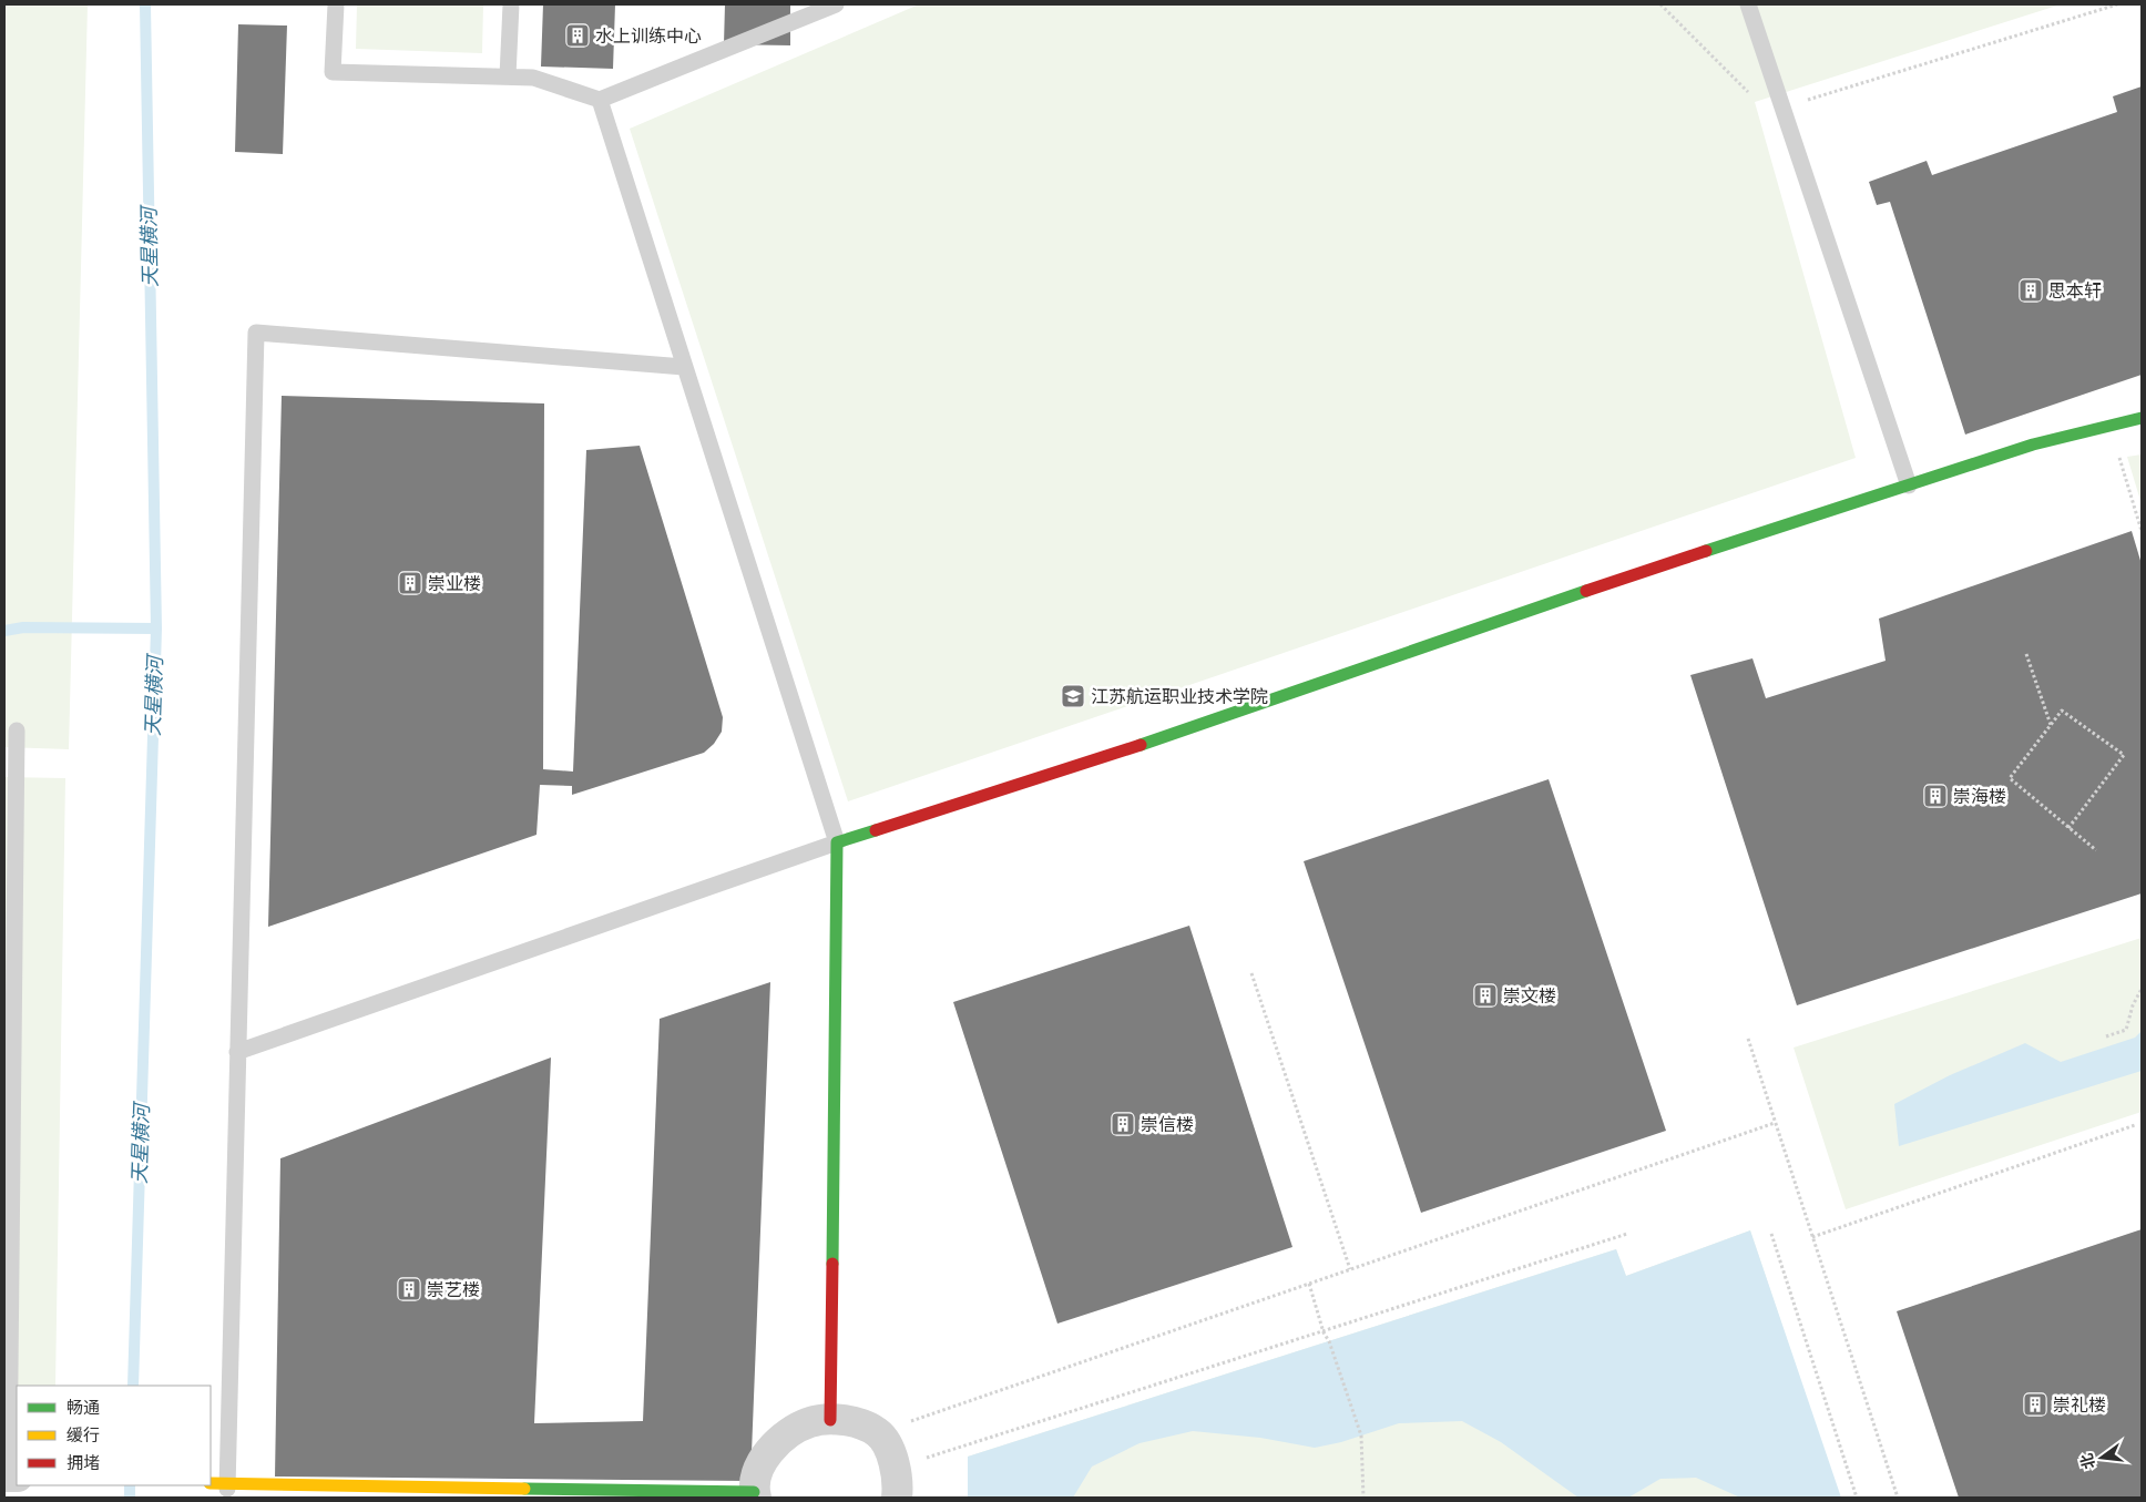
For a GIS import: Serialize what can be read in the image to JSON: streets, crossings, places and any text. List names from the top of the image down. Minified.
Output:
{"water":["天星横河"],"places":{"building":["水上训练中心","思本轩","崇业楼","崇海楼","崇文楼","崇信楼","崇艺楼","崇礼楼"],"school or university":["江苏航运职业技术学院"]},"legend":["畅通","缓行","拥堵"],"north":"left"}
